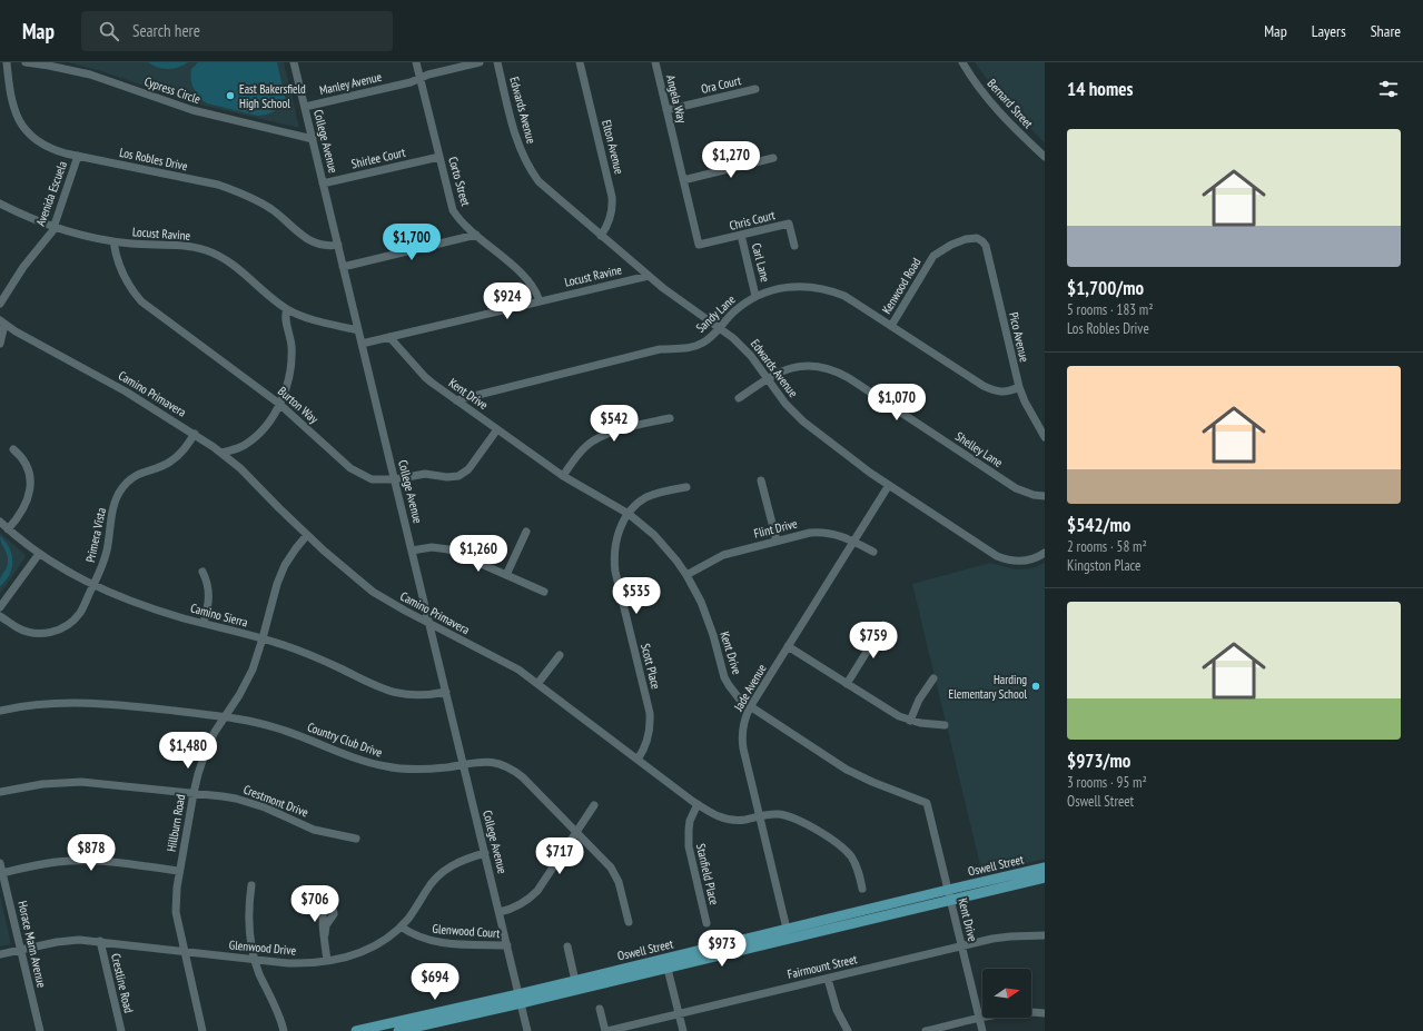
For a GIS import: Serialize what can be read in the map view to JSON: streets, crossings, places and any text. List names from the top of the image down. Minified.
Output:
{"streets":{"main road":["Oswell Street"],"street":["Manley Avenue","Ora Court","Cypress Circle","Angela Way","Bernard Street","Edwards Avenue","College Avenue","Elton Avenue","Shirlee Court","Los Robles Drive","Corto Street","Avenida Escuela","Chris Court","Locust Ravine","Carl Lane","Kenwood Road","Sandy Lane","Pico Avenue","Camino Primavera","Kent Drive","Burton Way","Shelley Lane","Flint Drive","Primera Vista","Camino Sierra","Scott Place","Jade Avenue","Country Club Drive","Crestmont Drive","Hillburn Road","Stanfield Place","Glenwood Court","Horace Mann Avenue","Glenwood Drive","Fairmount Street","Crestline Road"]},"crossings":[["Manley Avenue","College Avenue"],["Manley Avenue","Corto Street"],["Ora Court","Angela Way"],["Cypress Circle","College Avenue"],["Angela Way","Chris Court"],["Edwards Avenue","Elton Avenue"],["Edwards Avenue","Locust Ravine"],["Edwards Avenue","Sandy Lane"],["Edwards Avenue","Shelley Lane"],["Edwards Avenue","Jade Avenue"],["College Avenue","Shirlee Court"],["College Avenue","Los Robles Drive"],["College Avenue","Locust Ravine"],["College Avenue","Camino Primavera"],["College Avenue","Burton Way"],["College Avenue","Camino Sierra"],["College Avenue","Country Club Drive"],["College Avenue","Oswell Street"],["College Avenue","Glenwood Court"],["College Avenue","Glenwood Drive"],["Shirlee Court","Corto Street"],["Los Robles Drive","Avenida Escuela"],["Corto Street","Locust Ravine"],["Avenida Escuela","Locust Ravine"],["Chris Court","Carl Lane"],["Locust Ravine","Kent Drive"],["Locust Ravine","Burton Way"],["Carl Lane","Sandy Lane"],["Kenwood Road","Sandy Lane"],["Kenwood Road","Pico Avenue"],["Sandy Lane","Pico Avenue"],["Sandy Lane","Kent Drive"],["Camino Primavera","Primera Vista"],["Camino Primavera","Scott Place"],["Camino Primavera","Jade Avenue"],["Camino Primavera","Hillburn Road"],["Camino Primavera","Stanfield Place"],["Kent Drive","Burton Way"],["Kent Drive","Flint Drive"],["Kent Drive","Scott Place"],["Kent Drive","Jade Avenue"],["Kent Drive","Oswell Street"],["Kent Drive","Fairmount Street"],["Flint Drive","Jade Avenue"],["Primera Vista","Camino Sierra"],["Camino Sierra","Hillburn Road"],["Jade Avenue","Oswell Street"],["Country Club Drive","Hillburn Road"],["Crestmont Drive","Hillburn Road"],["Hillburn Road","Glenwood Drive"],["Glenwood Court","Glenwood Drive"],["Horace Mann Avenue","Glenwood Drive"],["Glenwood Drive","Crestline Road"]],"places":["East Bakersfield High School","Harding Elementary School"],"north":"right","page":{"header":"Map","search":"Search here","nav":["Map","Layers","Share"],"heading":"14 homes","list":[{"name":"$1,700/mo","note":"5 rooms · 183 m² · Los Robles Drive"},{"name":"$542/mo","note":"2 rooms · 58 m² · Kingston Place"},{"name":"$973/mo","note":"3 rooms · 95 m² · Oswell Street"}],"price":["$1,270","$1,700","$924","$1,070","$542","$1,260","$535","$759","$1,480","$878","$717","$706","$973","$694"]}}
